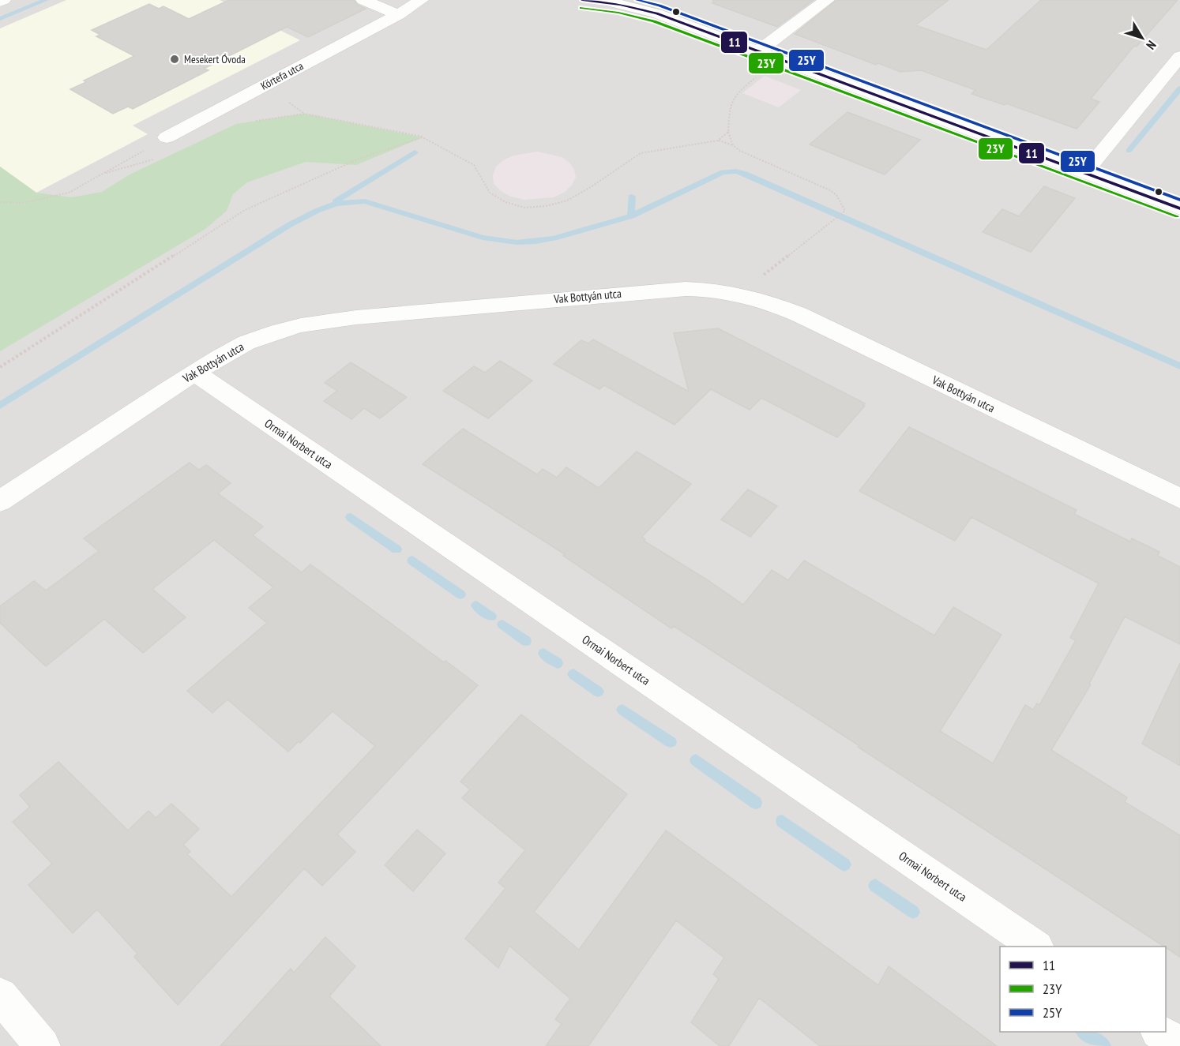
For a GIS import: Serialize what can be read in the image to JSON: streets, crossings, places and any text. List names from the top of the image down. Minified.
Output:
{"streets":{"street":["Körtefa utca","Vak Bottyán utca","Ormai Norbert utca"]},"crossings":[["Vak Bottyán utca","Ormai Norbert utca"]],"places":["Mesekert Óvoda"],"lines":["transit line 11","transit line 25Y","transit line 23Y"],"legend":["11","23Y","25Y"],"north":"bottom right"}
